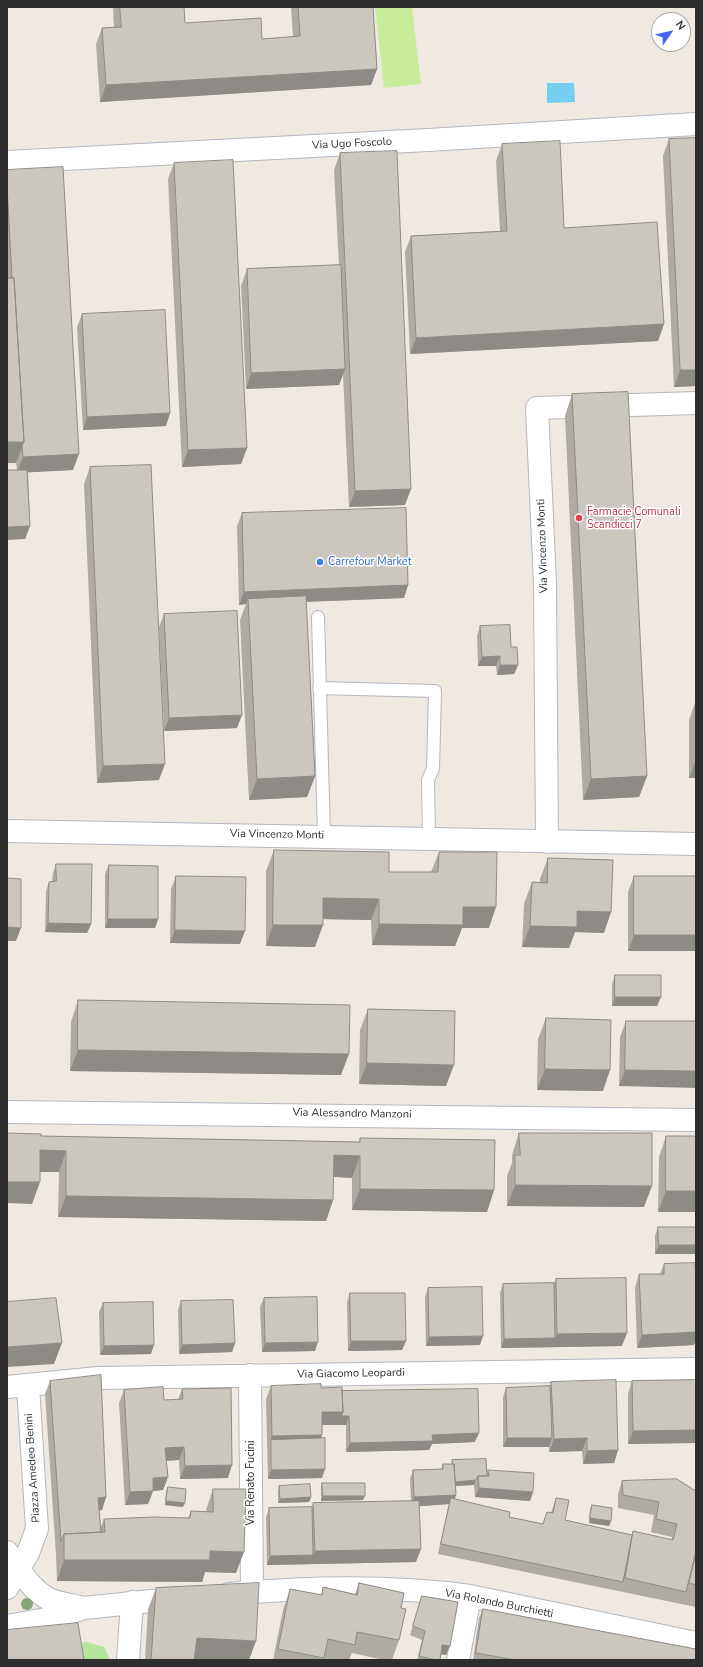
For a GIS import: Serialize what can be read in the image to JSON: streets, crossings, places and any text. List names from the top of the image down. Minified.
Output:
{"streets":{"street":["Via Ugo Foscolo","Via Vincenzo Monti","Via Alessandro Manzoni","Via Giacomo Leopardi","Piazza Amedeo Benini","Via Renato Fucini","Via Rolando Burchietti"]},"crossings":[["Via Giacomo Leopardi","Piazza Amedeo Benini"],["Via Giacomo Leopardi","Via Renato Fucini"],["Via Renato Fucini","Via Rolando Burchietti"]],"places":["Farmacie Comunali Scandicci 7","Carrefour Market"],"north":"top right"}
